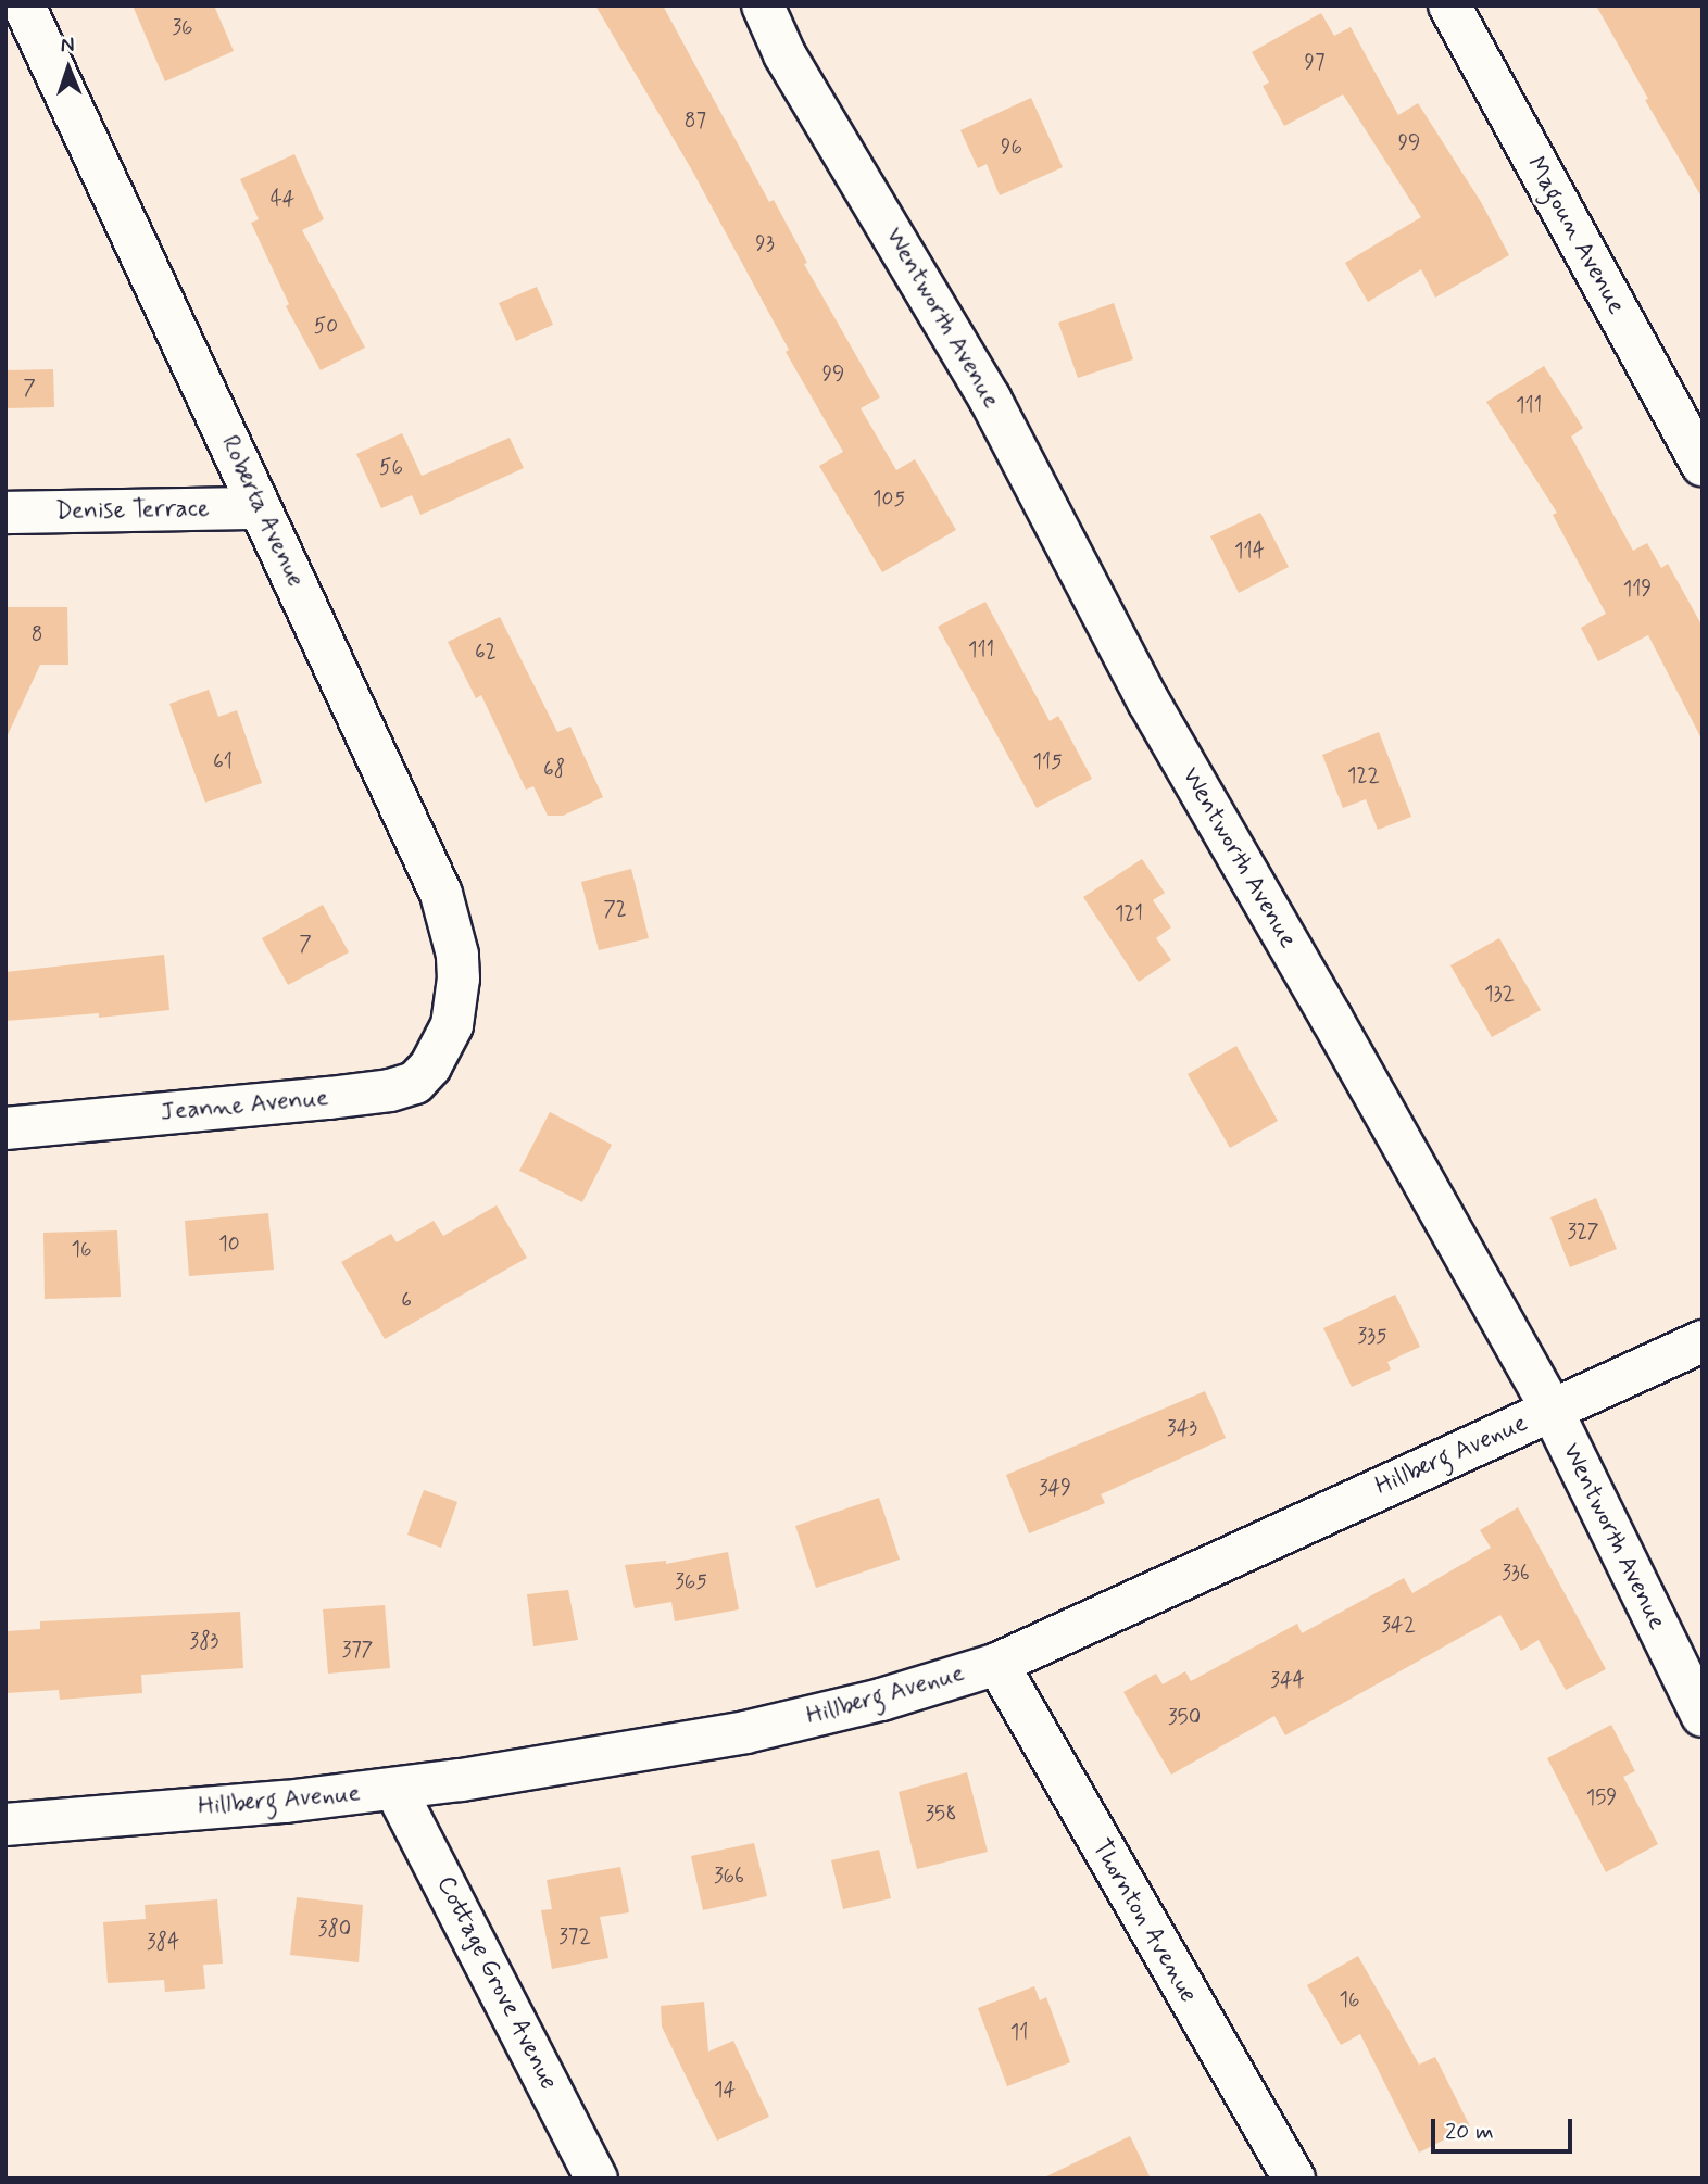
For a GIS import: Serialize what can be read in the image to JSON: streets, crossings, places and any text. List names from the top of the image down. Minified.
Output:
{"streets":{"street":["Magoun Avenue","Wentworth Avenue","Denise Terrace","Roberta Avenue","Jeanne Avenue","Hillberg Avenue","Thornton Avenue","Cottage Grove Avenue"]},"crossings":[["Wentworth Avenue","Hillberg Avenue"],["Denise Terrace","Roberta Avenue"],["Roberta Avenue","Jeanne Avenue"],["Hillberg Avenue","Thornton Avenue"],["Hillberg Avenue","Cottage Grove Avenue"]],"house_numbers":["36","97","87","99","96","44","93","50","99","7","111","56","105","114","119","8","111","62","61","115","68","122","72","121","7","132","327","10","16","6","335","343","349","336","365","342","383","377","344","350","159","358","366","380","372","384","16","11","14"],"scale_bar":"20 m","north":"top"}
